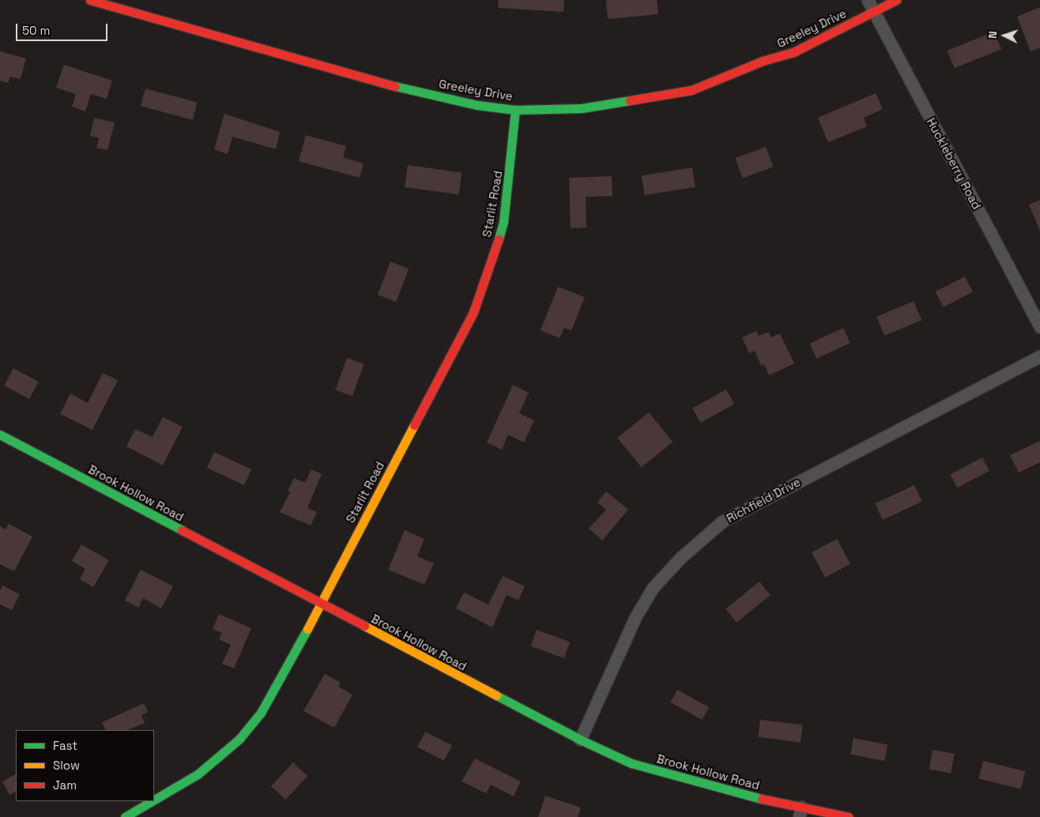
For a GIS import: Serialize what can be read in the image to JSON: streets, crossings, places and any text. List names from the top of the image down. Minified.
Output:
{"streets":{"street":["Greeley Drive","Huckleberry Road","Starlit Road","Brook Hollow Road","Richfield Drive"]},"crossings":[["Greeley Drive","Huckleberry Road"],["Greeley Drive","Starlit Road"],["Starlit Road","Brook Hollow Road"],["Brook Hollow Road","Richfield Drive"]],"legend":["Fast","Slow","Jam"],"scale_bar":"50 m","north":"left"}
